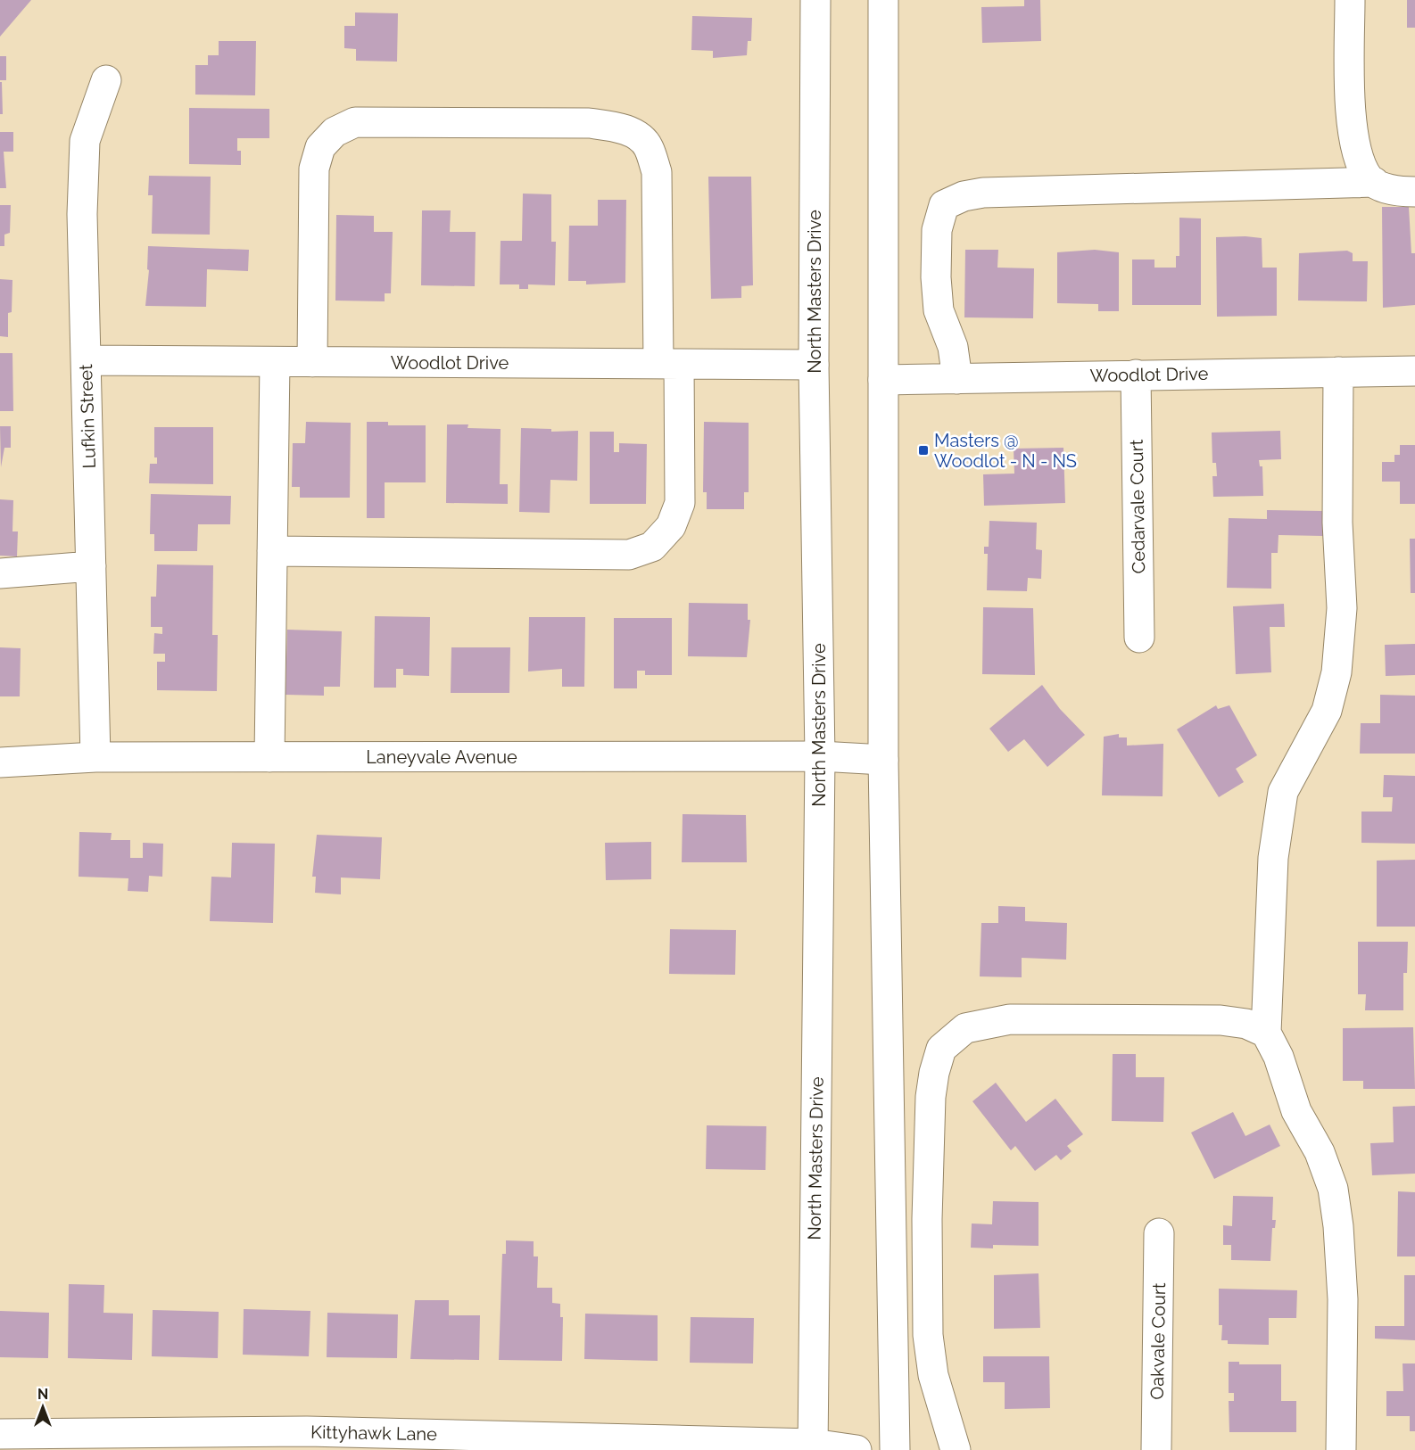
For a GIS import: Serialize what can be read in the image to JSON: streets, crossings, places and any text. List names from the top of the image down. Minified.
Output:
{"streets":{"street":["North Masters Drive","Woodlot Drive","Lufkin Street","Cedarvale Court","Laneyvale Avenue","Oakvale Court","Kittyhawk Lane"]},"crossings":[["North Masters Drive","Woodlot Drive"],["North Masters Drive","Laneyvale Avenue"],["North Masters Drive","Kittyhawk Lane"],["Woodlot Drive","Lufkin Street"],["Woodlot Drive","Cedarvale Court"],["Lufkin Street","Laneyvale Avenue"]],"places":{"transit":["Masters @ Woodlot - N - NS"]},"north":"top"}
